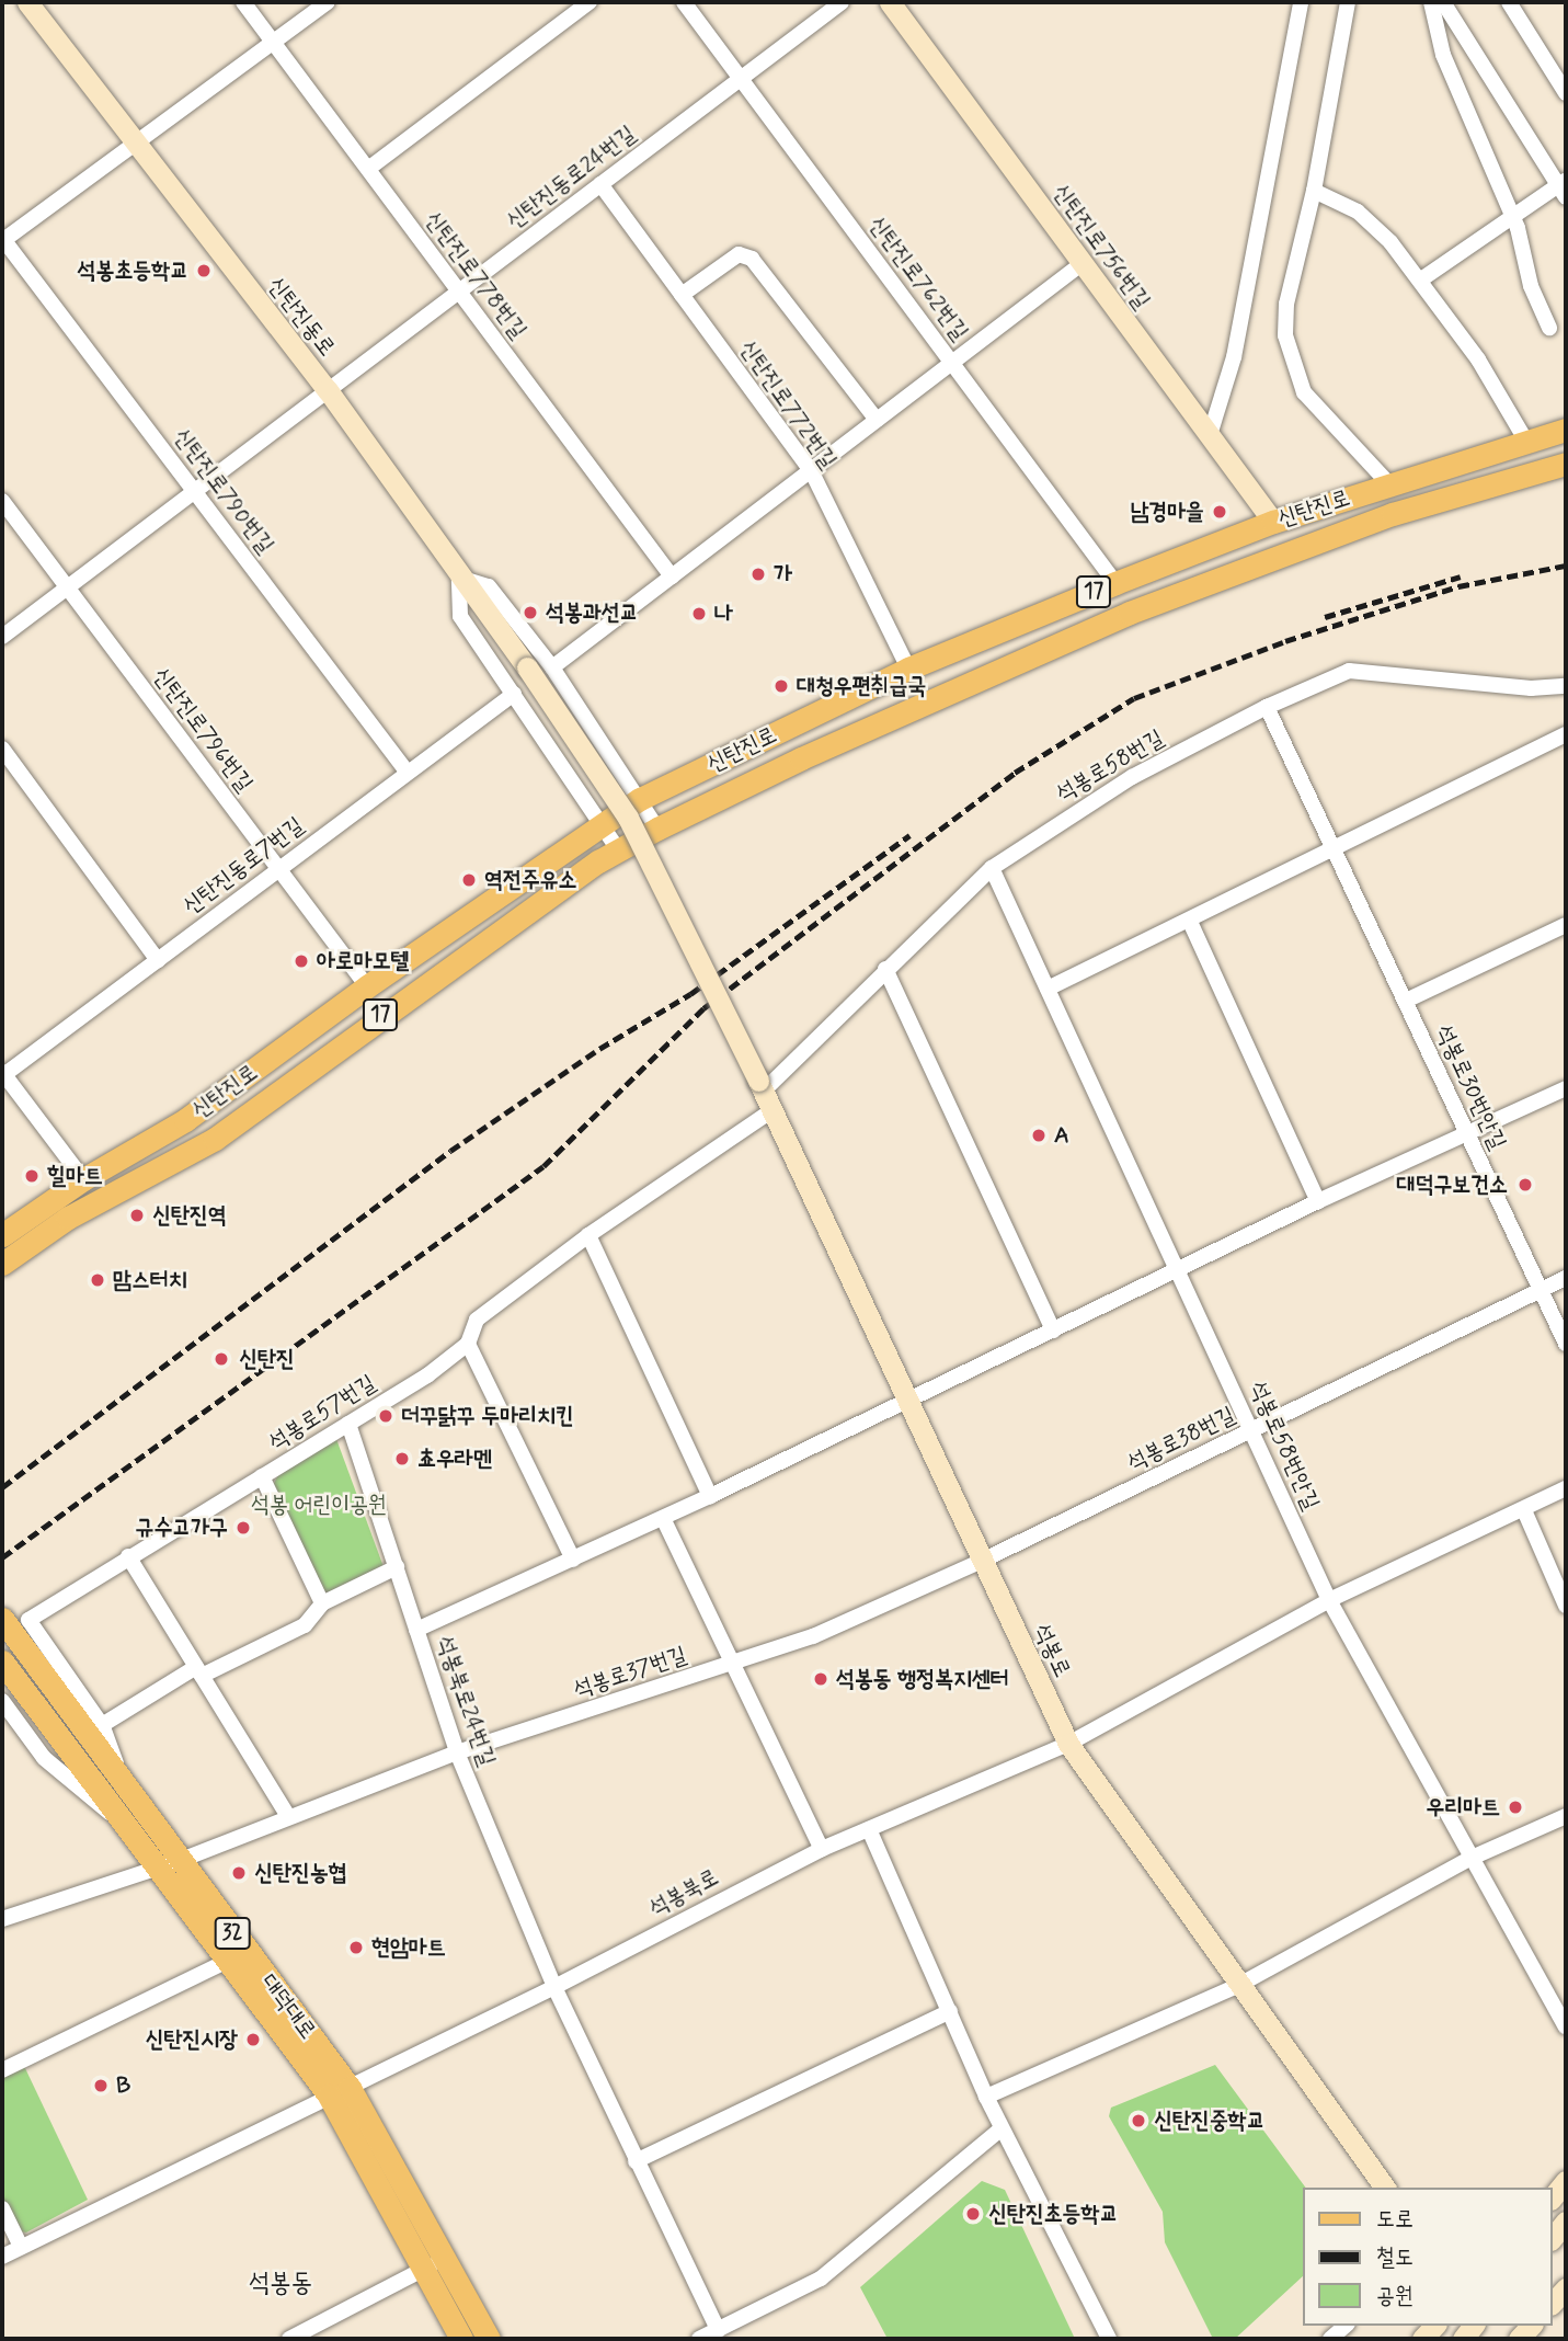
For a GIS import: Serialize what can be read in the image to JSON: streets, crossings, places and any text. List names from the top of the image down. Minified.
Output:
{"streets":{"main road":["신탄진로756번길","신탄진동로","신탄진로","17","석봉로","32","대덕대로"],"street":["신탄진동로24번길","신탄진로778번길","신탄진로762번길","신탄진로772번길","신탄진로790번길","신탄진로796번길","석봉로58번길","신탄진동로7번길","석봉로30번안길","석봉로57번길","석봉로38번길","석봉로58번안길","석봉로37번길","석봉북로24번길","석봉북로"]},"crossings":[["신탄진동로24번길","신탄진로778번길"],["신탄진동로24번길","신탄진로762번길"],["신탄진동로24번길","신탄진동로"],["신탄진동로24번길","신탄진로772번길"],["신탄진동로24번길","신탄진로790번길"],["신탄진동로24번길","신탄진로796번길"],["신탄진로756번길","신탄진로"],["신탄진로762번길","신탄진로"],["신탄진동로","석봉로58번길"],["신탄진동로","석봉로57번길"],["신탄진동로","석봉로"],["신탄진로772번길","신탄진로"],["신탄진로790번길","신탄진동로7번길"],["신탄진로","신탄진로796번길"],["신탄진로796번길","신탄진동로7번길"],["석봉로58번길","석봉로30번안길"],["석봉로58번길","석봉로57번길"],["석봉로58번길","석봉로58번안길"],["석봉로58번길","석봉로"],["석봉로30번안길","석봉로38번길"],["석봉로57번길","석봉로"],["석봉로57번길","석봉북로24번길"],["석봉로57번길","대덕대로"],["석봉로38번길","석봉로58번안길"],["석봉로38번길","석봉로"],["석봉로38번길","석봉로37번길"],["석봉로58번안길","석봉북로"],["석봉로","석봉로37번길"],["석봉로","석봉북로"],["석봉로37번길","석봉북로24번길"],["석봉로37번길","대덕대로"],["석봉북로24번길","석봉북로"],["석봉북로","대덕대로"]],"districts":["석봉동"],"parks":["석봉 어린이공원"],"places":["석봉초등학교","남경마을","가","석봉과선교","나","대청우편취급국","역전주유소","아로마모텔","A","힐마트","대덕구보건소","신탄진역","맘스터치","신탄진","더꾸닭꾸 두마리치킨","쵸우라멘","규수고가구","석봉동 행정복지센터","우리마트","신탄진농협","현암마트","신탄진시장","B","신탄진중학교","신탄진초등학교"],"legend":["도로","철도","공원"]}
